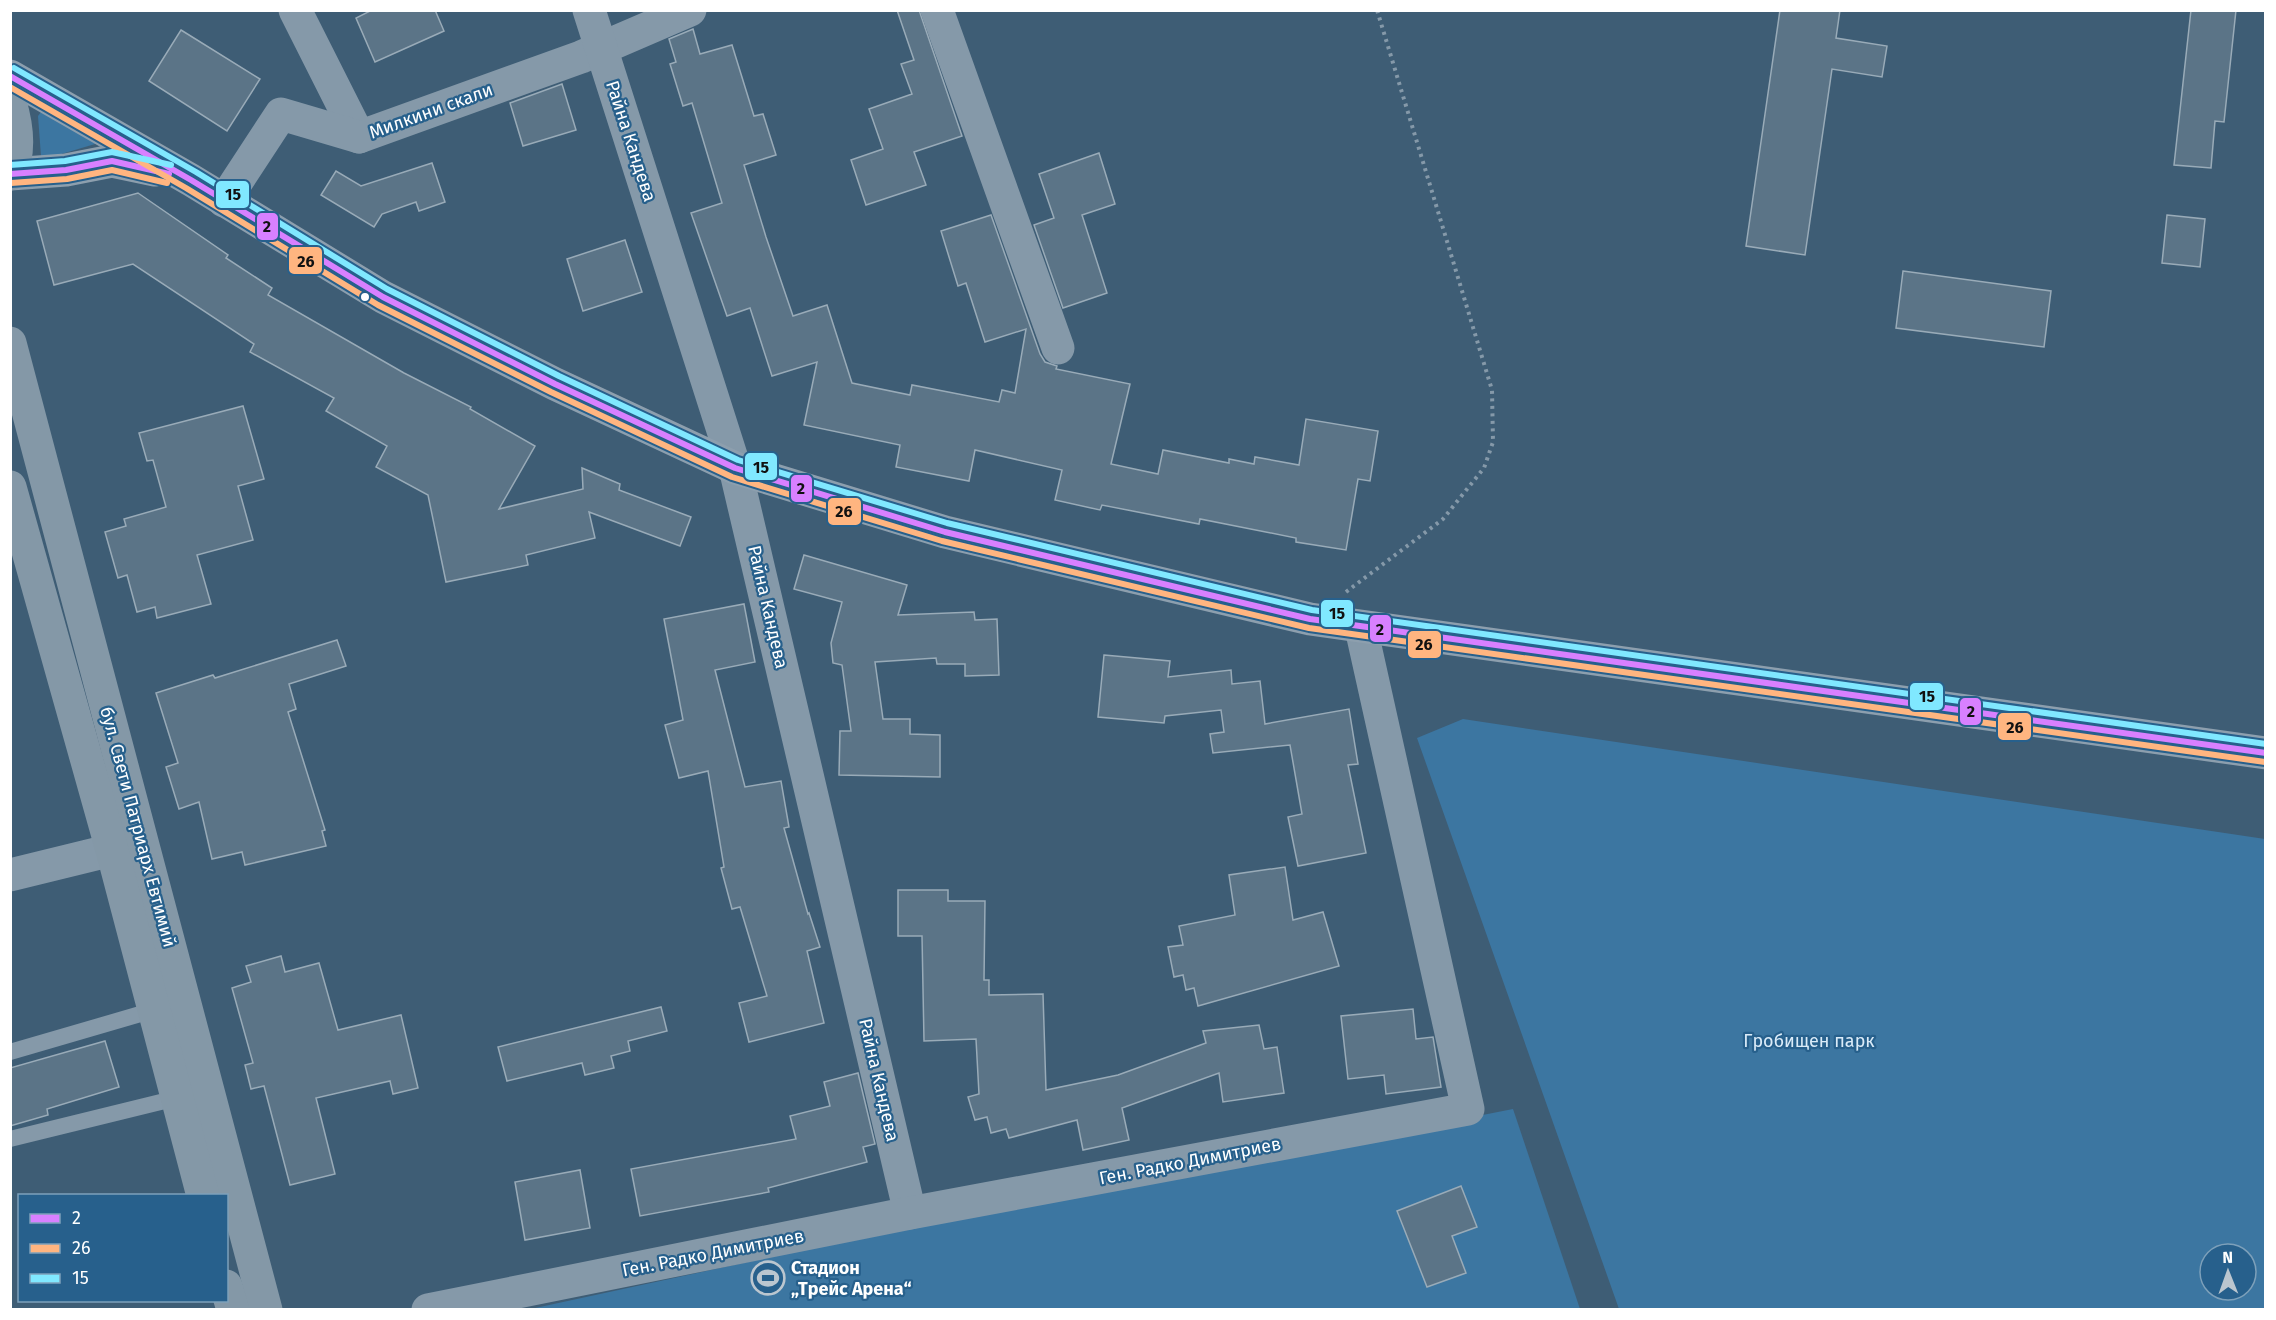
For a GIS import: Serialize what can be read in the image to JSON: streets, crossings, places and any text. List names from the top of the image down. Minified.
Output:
{"streets":{"main road":["бул. Свети Патриарх Евтимий"],"street":["Милкини скали","Райна Кандева","Ген. Радко Димитриев"]},"crossings":[["Милкини скали","Райна Кандева"],["Райна Кандева","Ген. Радко Димитриев"]],"parks":["Гробищен парк"],"places":{"sports":["Стадион „Трейс Арена“"]},"lines":["transit line 15","transit line 2","transit line 26"],"legend":["2","26","15"],"north":"top"}
